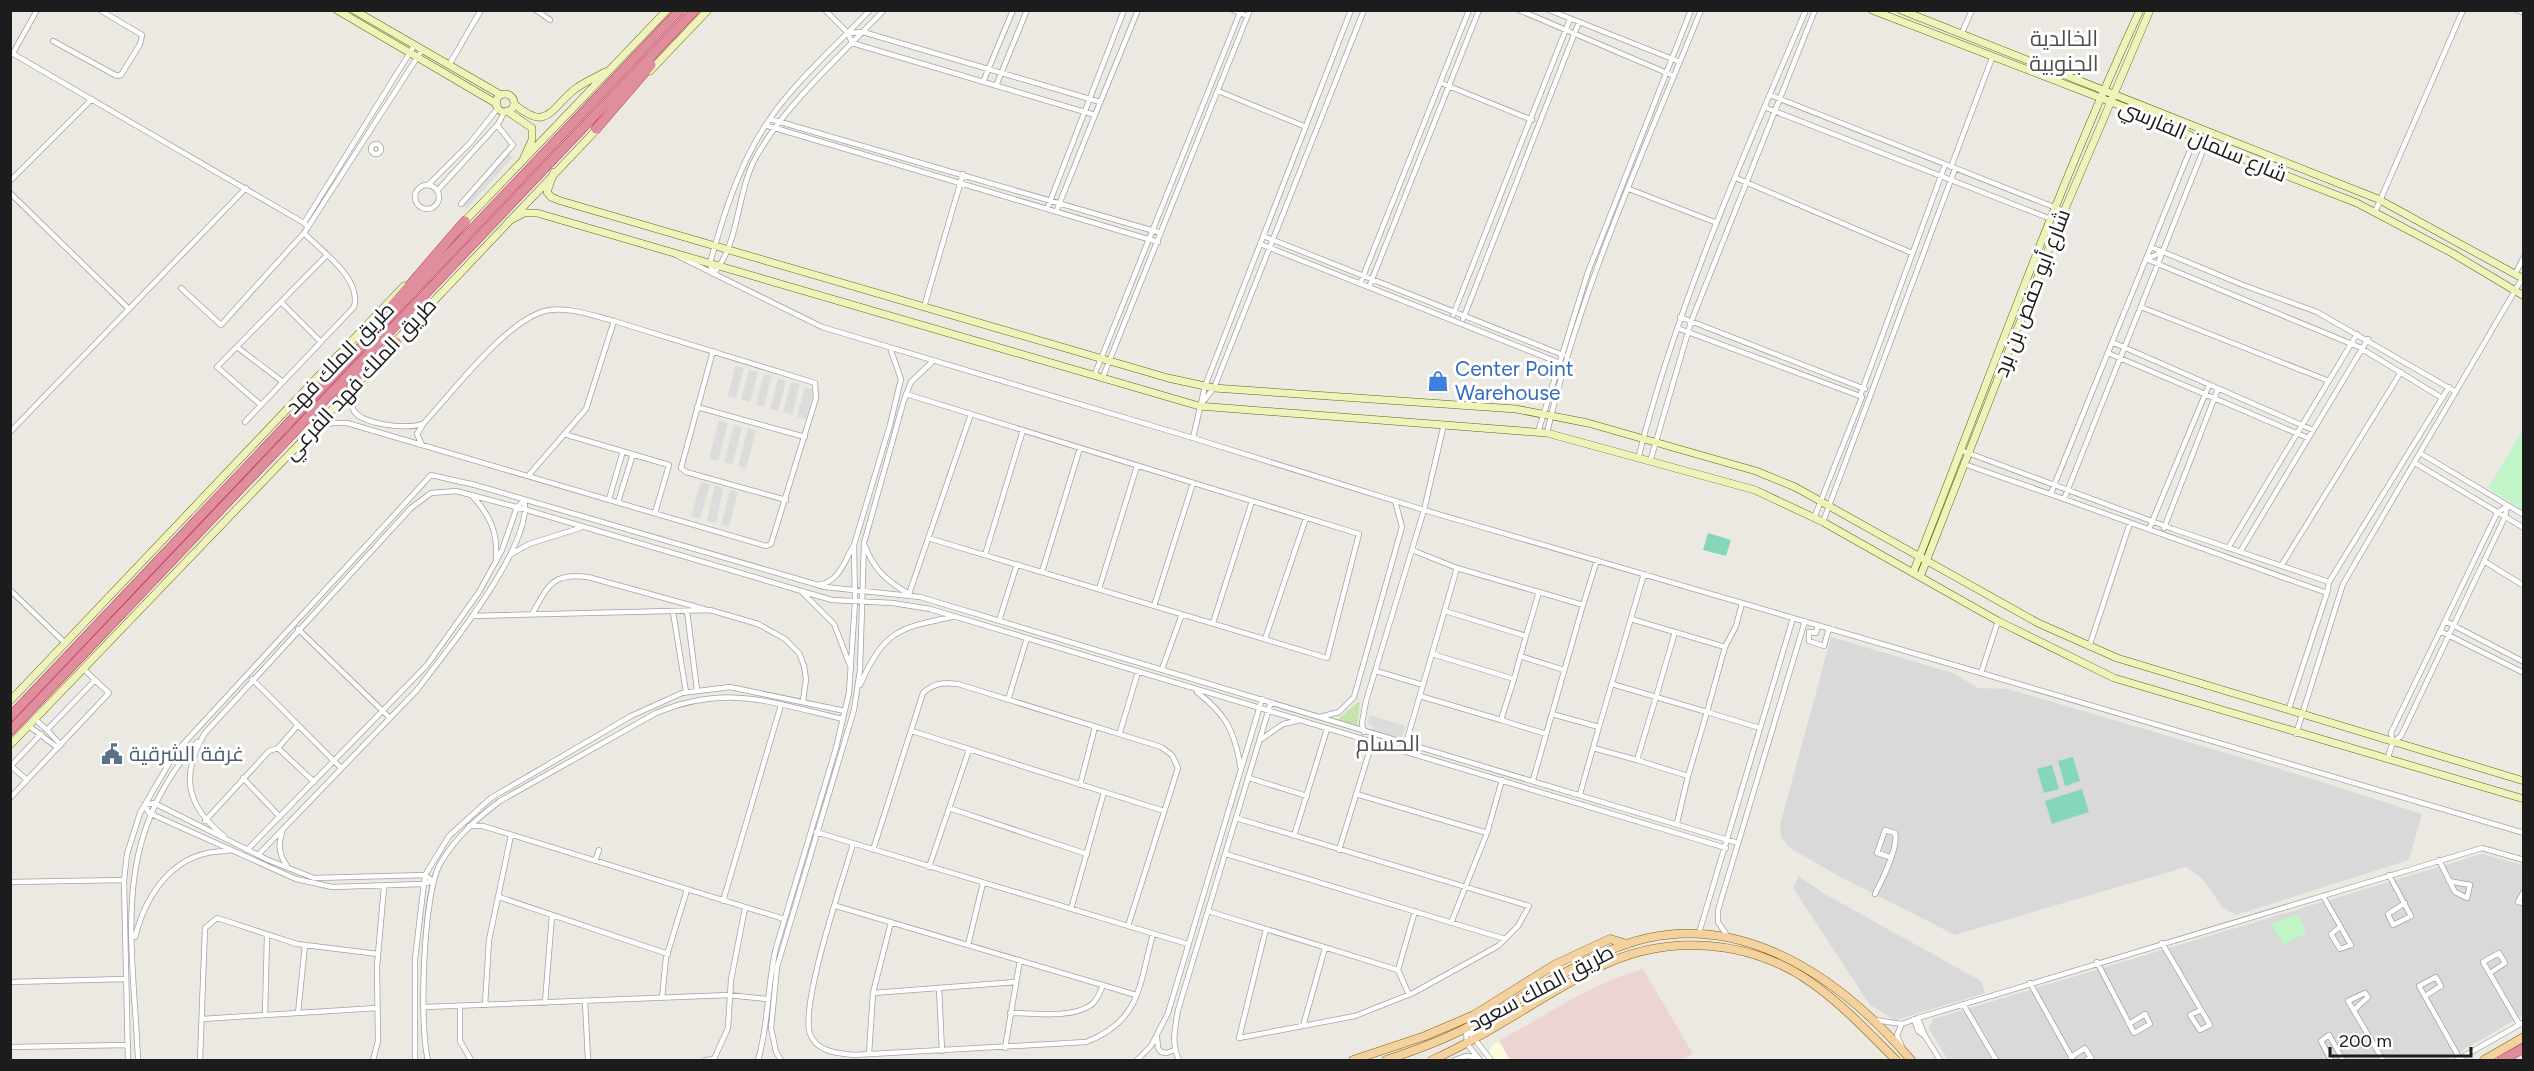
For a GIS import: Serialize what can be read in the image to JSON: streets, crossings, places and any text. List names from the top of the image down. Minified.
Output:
{"streets":{"highway":["طريق الملك فهد"],"main road":["شارع سلمان الفارسي","شارع أبو حفص بن برد","طريق الملك فهد الفرعي","طريق الملك سعود"]},"crossings":[["شارع سلمان الفارسي","شارع أبو حفص بن برد"]],"districts":["الخالدية الجنوبية","الحسام"],"places":{"shop":["Center Point Warehouse"],"public building":["غرفة الشرقية"]},"scale_bar":"200 m"}
